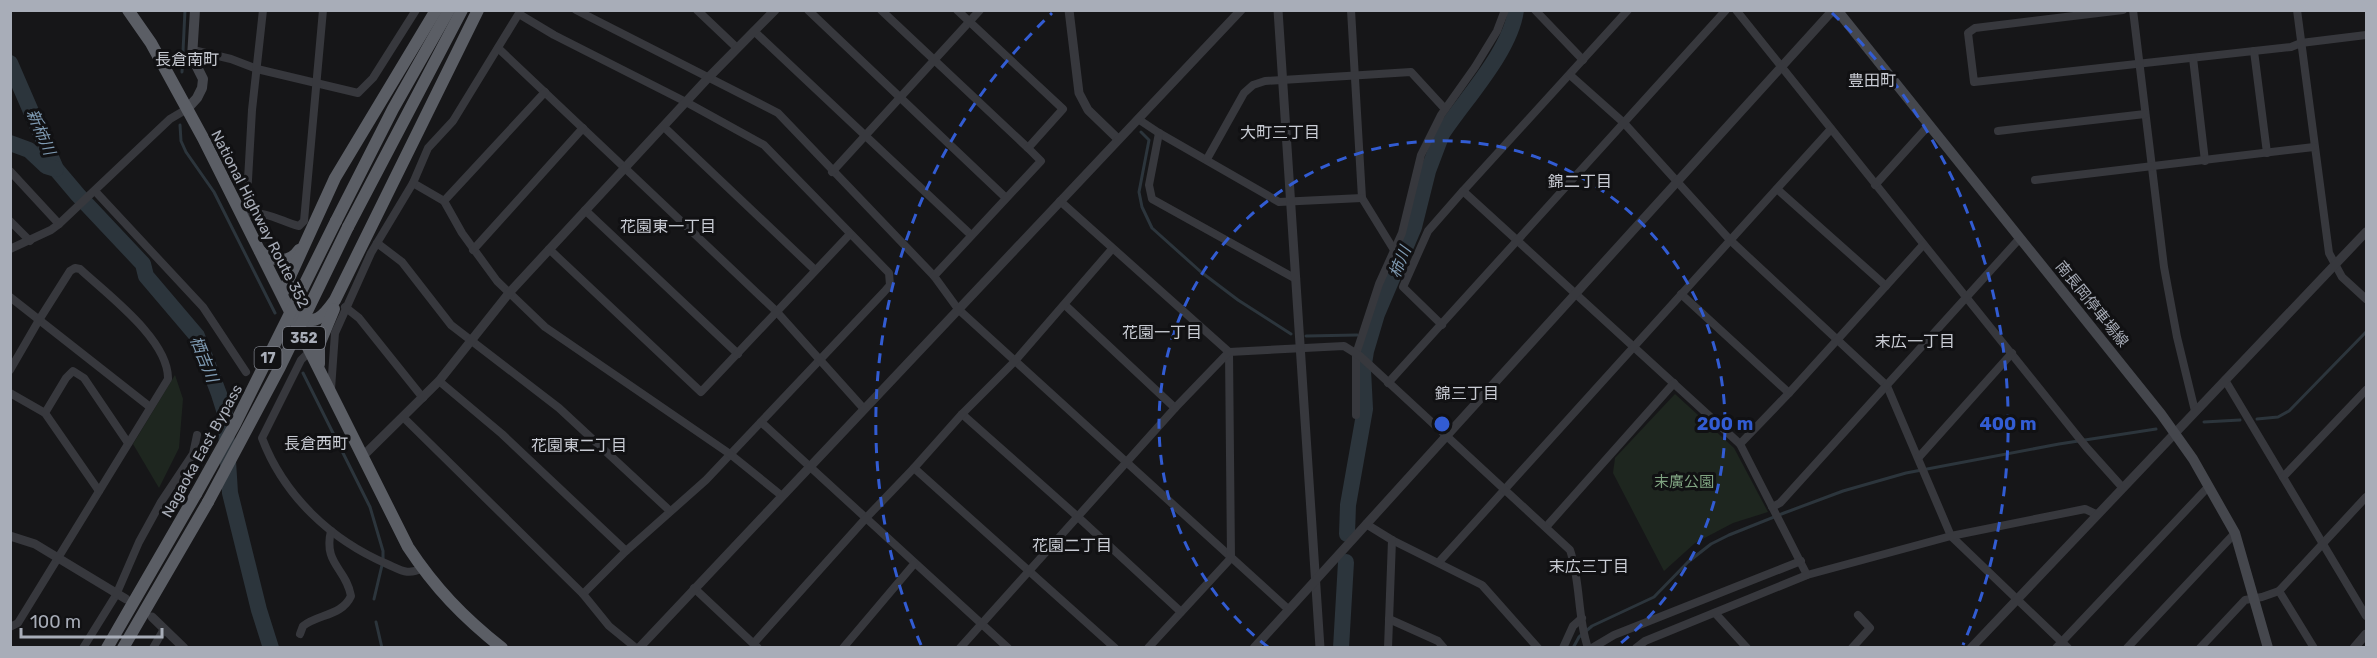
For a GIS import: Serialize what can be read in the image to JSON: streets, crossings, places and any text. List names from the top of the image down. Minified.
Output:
{"streets":{"highway":["National Highway Route 352","352","17","Nagaoka East Bypass"],"main road":["南長岡停車場線"]},"districts":["長倉南町","豊田町","大町三丁目","錦二丁目","花園東一丁目","花園一丁目","末広一丁目","錦三丁目","長倉西町","花園東二丁目","花園二丁目","末広三丁目"],"water":["新柿川","柿川","栖吉川"],"parks":["末廣公園"],"scale_bar":"100 m","rings":["200 m","400 m"]}
